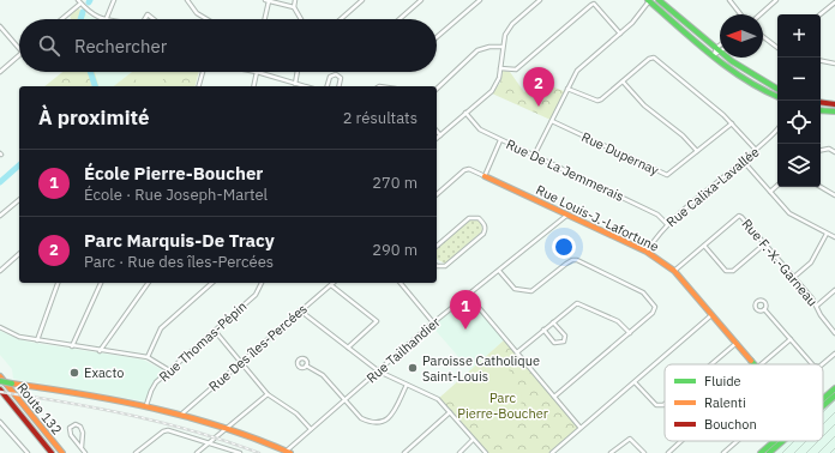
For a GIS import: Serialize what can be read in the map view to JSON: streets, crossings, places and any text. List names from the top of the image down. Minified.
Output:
{"streets":{"main road":["Rue Louis-J.-Lafortune","Route 132"],"street":["Rue Dupernay","Rue De La Jemmerais","Rue Calixa-Lavallée","Rue F.-X.-Garneau","Rue Thomas-Pépin","Rue Des îles-Percées","Rue Tailhandier"]},"crossings":[["Rue De La Jemmerais","Rue Calixa-Lavallée"],["Rue Calixa-Lavallée","Rue Louis-J.-Lafortune"],["Rue Louis-J.-Lafortune","Rue F.-X.-Garneau"],["Rue Louis-J.-Lafortune","Rue Tailhandier"]],"parks":["Parc Pierre-Boucher"],"places":["Paroisse Catholique Saint-Louis","Exacto"],"legend":["Fluide","Ralenti","Bouchon"],"north":"left","page":{"map_buttons":["+","−"],"search":"Rechercher","pins":["2","1"],"heading":["À proximité","2 résultats"],"list":[{"mark":"1","name":"École Pierre-Boucher","note":"École · Rue Joseph-Martel","value":"270 m"},{"mark":"2","name":"Parc Marquis-De Tracy","note":"Parc · Rue des îles-Percées","value":"290 m"}]}}
